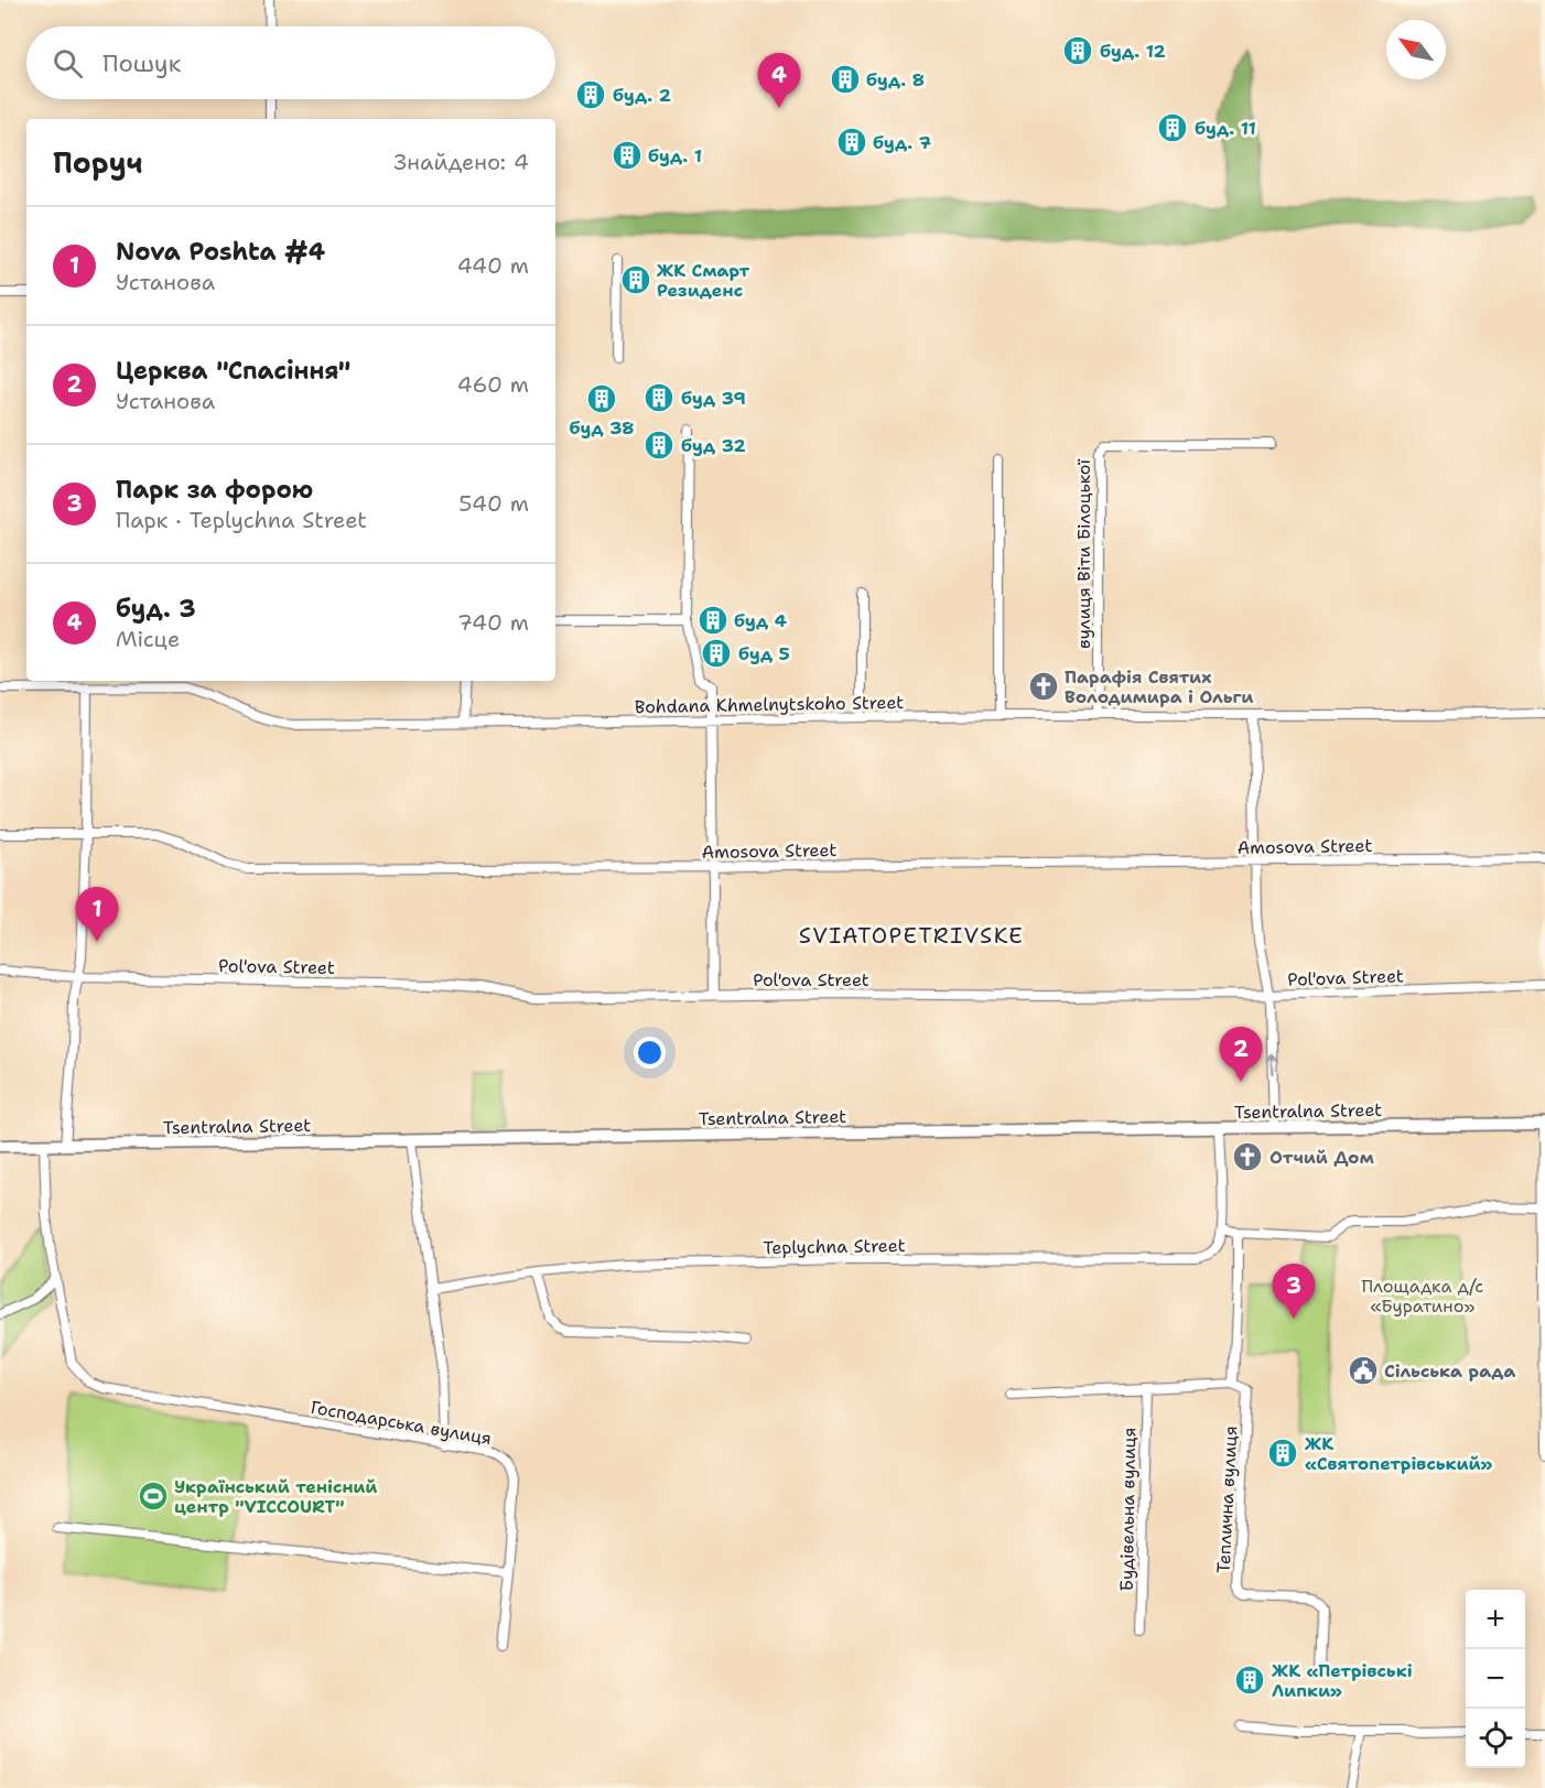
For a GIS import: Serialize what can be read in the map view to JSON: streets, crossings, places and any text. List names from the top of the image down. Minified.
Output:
{"streets":{"main road":["Tsentralna Street"],"street":["вулиця Віти Білоцької","Bohdana Khmelnytskoho Street","Amosova Street","Pol'ova Street","Teplychna Street","Господарська вулиця","Теплична вулиця","Будівельна вулиця"]},"crossings":[["вулиця Віти Білоцької","Bohdana Khmelnytskoho Street"],["Tsentralna Street","Господарська вулиця"]],"districts":["SVIATOPETRIVSKE"],"parks":["Площадка д/с «Буратино»"],"places":{"building":["буд. 12","буд. 8","буд. 2","буд. 11","буд. 7","буд. 1","ЖК Смарт Резиденс","буд 39","буд 38","буд 32","буд 4","буд 5","ЖК «Святопетрівський»","ЖК «Петрівські Липки»"],"church":["Парафія Святих Володимира і Ольги","Отчий Дом"],"public building":["Сільська рада"],"sports":["Український тенісний центр \"VICCOURT\""]},"north":"top left","page":{"search":"Пошук","pins":["4","1","2","3"],"heading":["Поруч","Знайдено: 4"],"list":[{"mark":"1","name":"Nova Poshta #4","note":"Установа","value":"440 m"},{"mark":"2","name":"Церква \"Спасіння\"","note":"Установа","value":"460 m"},{"mark":"3","name":"Парк за форою","note":"Парк · Teplychna Street","value":"540 m"},{"mark":"4","name":"буд. 3","note":"Місце","value":"740 m"}],"map_buttons":["+","−"]}}
